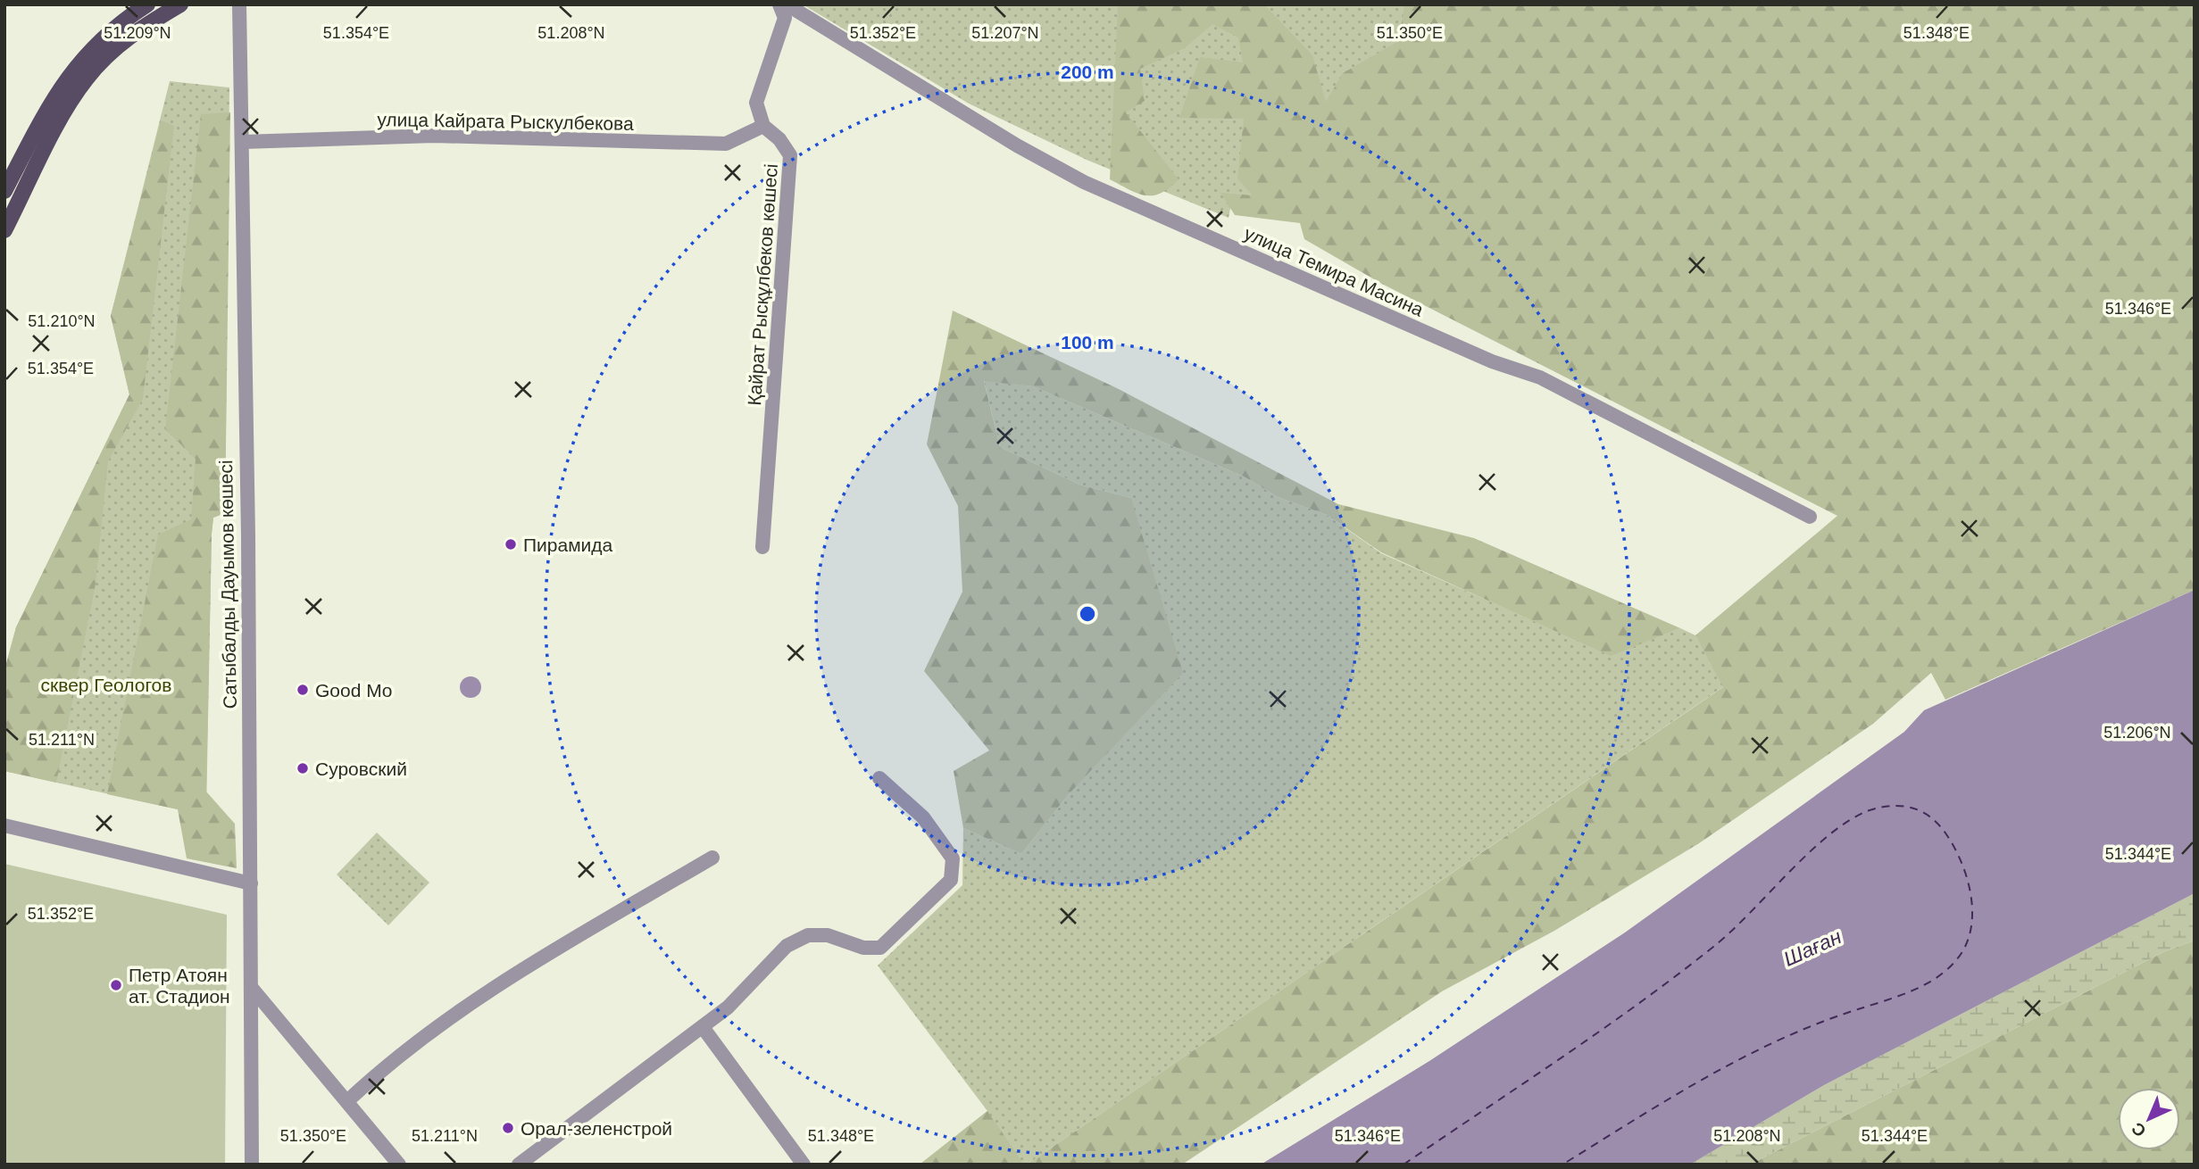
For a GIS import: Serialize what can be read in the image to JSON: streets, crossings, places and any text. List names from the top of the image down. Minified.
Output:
{"streets":{"street":["улица Кайрата Рыскулбекова","улица Темира Масина","Қайрат Рысқұлбеков көшесі","Сатыбалды Дауымов көшесі"]},"crossings":[["улица Кайрата Рыскулбекова","Қайрат Рысқұлбеков көшесі"],["улица Кайрата Рыскулбекова","Сатыбалды Дауымов көшесі"]],"water":["Шаған"],"parks":["сквер Геологов"],"places":["Пирамида","Good Mo","Суровский","Петр Атоян ат. Стадион","Орал-зеленстрой"],"north":"bottom left","coordinates":["51.209°N","51.208°N","51.207°N","51.352°E","51.354°E","51.350°E","51.348°E","51.346°E","51.210°N","51.206°N","51.211°N","51.344°E"],"rings":["200 m","100 m"]}
